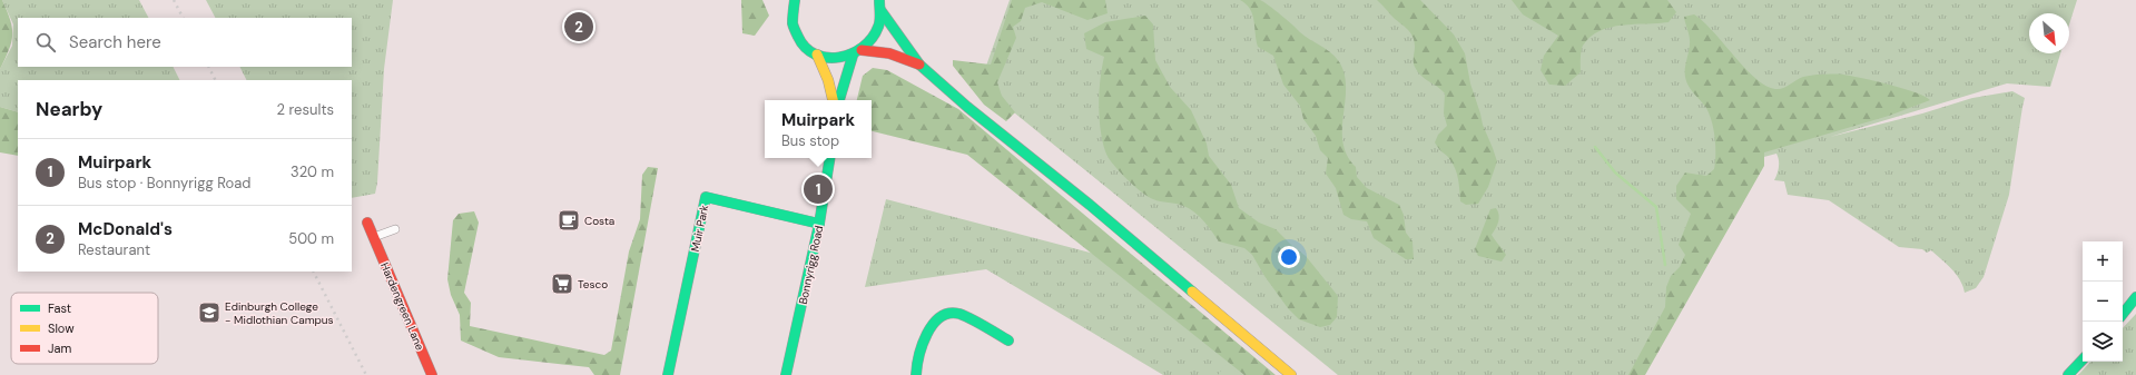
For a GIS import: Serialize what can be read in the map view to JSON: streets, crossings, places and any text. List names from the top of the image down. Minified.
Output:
{"streets":{"main road":["Muir Park","Bonnyrigg Road","Hardengreen Lane"]},"crossings":[["Muir Park","Bonnyrigg Road"]],"places":{"cafe":["Costa"],"supermarket":["Tesco"],"school or university":["Edinburgh College - Midlothian Campus"]},"legend":["Fast","Slow","Jam"],"north":"bottom right","page":{"pins":["2","1"],"search":"Search here","heading":["Nearby","2 results"],"popup":["Muirpark","Bus stop"],"list":[{"mark":"1","name":"Muirpark","note":"Bus stop · Bonnyrigg Road","value":"320 m"},{"mark":"2","name":"McDonald's","note":"Restaurant","value":"500 m"}],"map_buttons":["+","−"]}}
